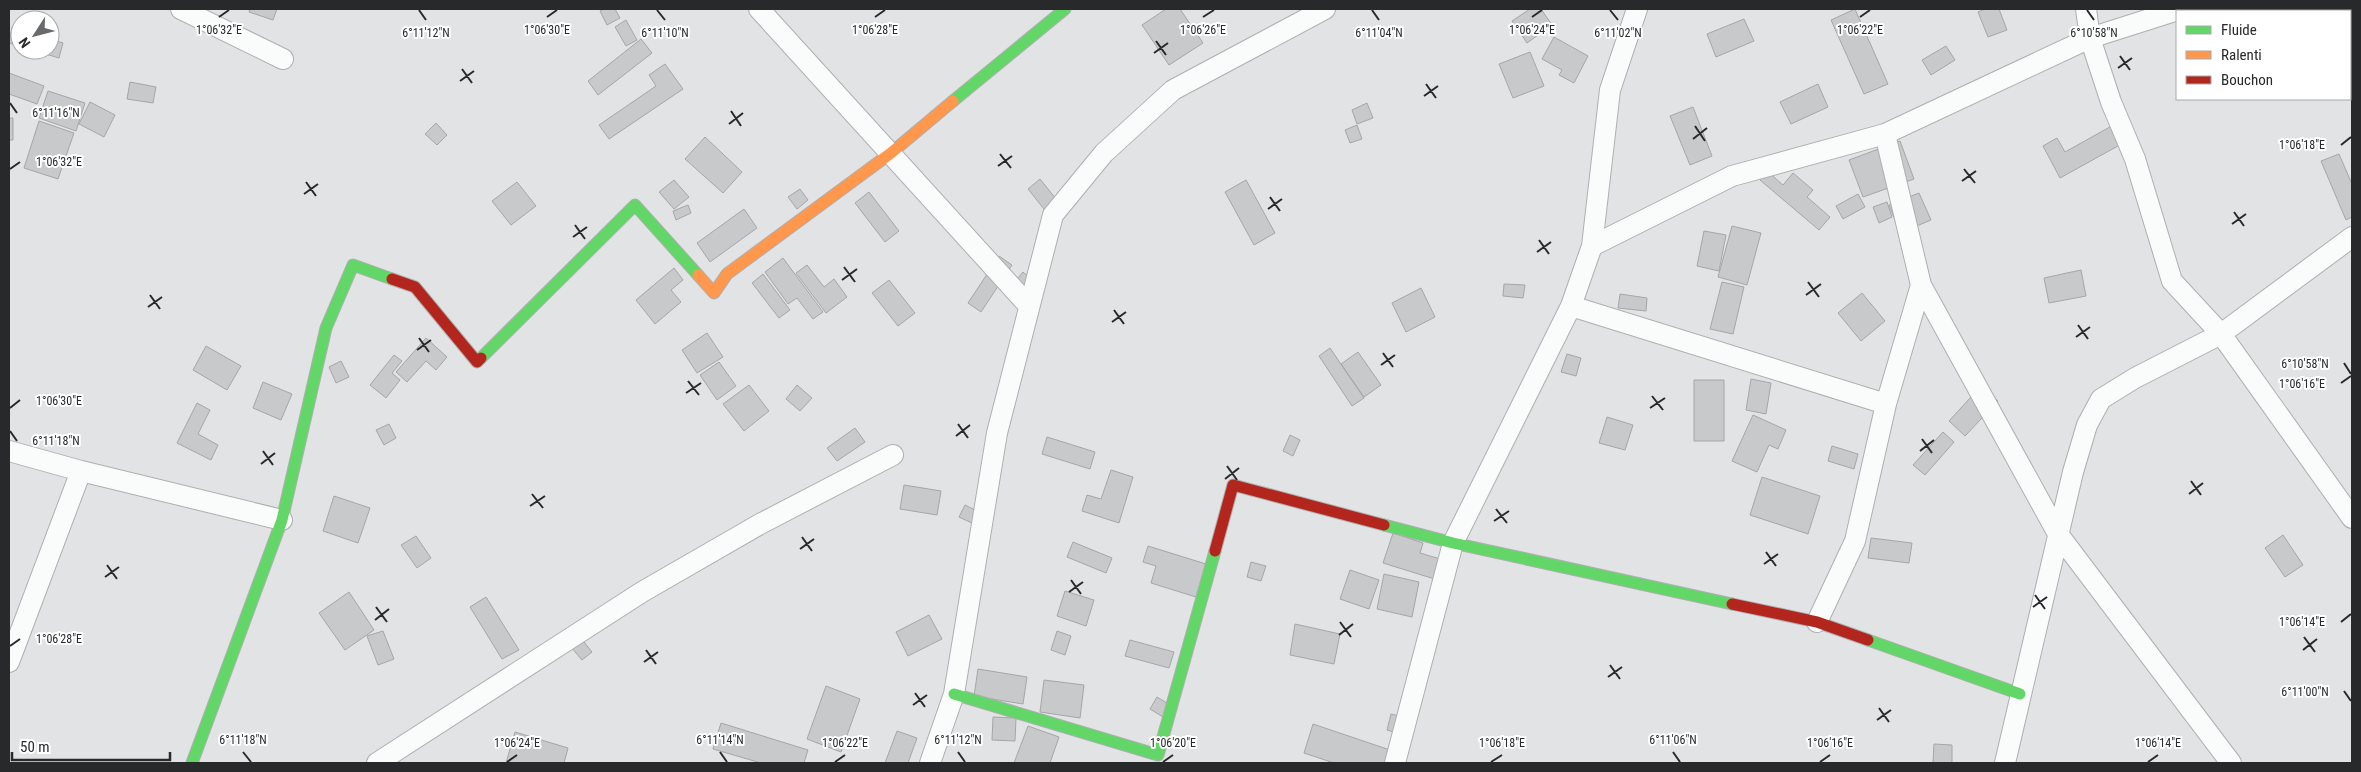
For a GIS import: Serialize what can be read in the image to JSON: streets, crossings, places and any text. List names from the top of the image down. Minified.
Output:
{"legend":["Fluide","Ralenti","Bouchon"],"scale_bar":"50 m","north":"bottom left","coordinates":["1°06'32\"E","1°06'30\"E","1°06'28\"E","1°06'26\"E","1°06'24\"E","1°06'22\"E","6°11'12\"N","6°11'10\"N","6°11'04\"N","6°11'02\"N","6°10'58\"N","6°11'16\"N","1°06'18\"E","1°06'16\"E","6°11'18\"N","1°06'14\"E","6°11'00\"N","6°11'14\"N","6°11'06\"N","1°06'20\"E"]}
